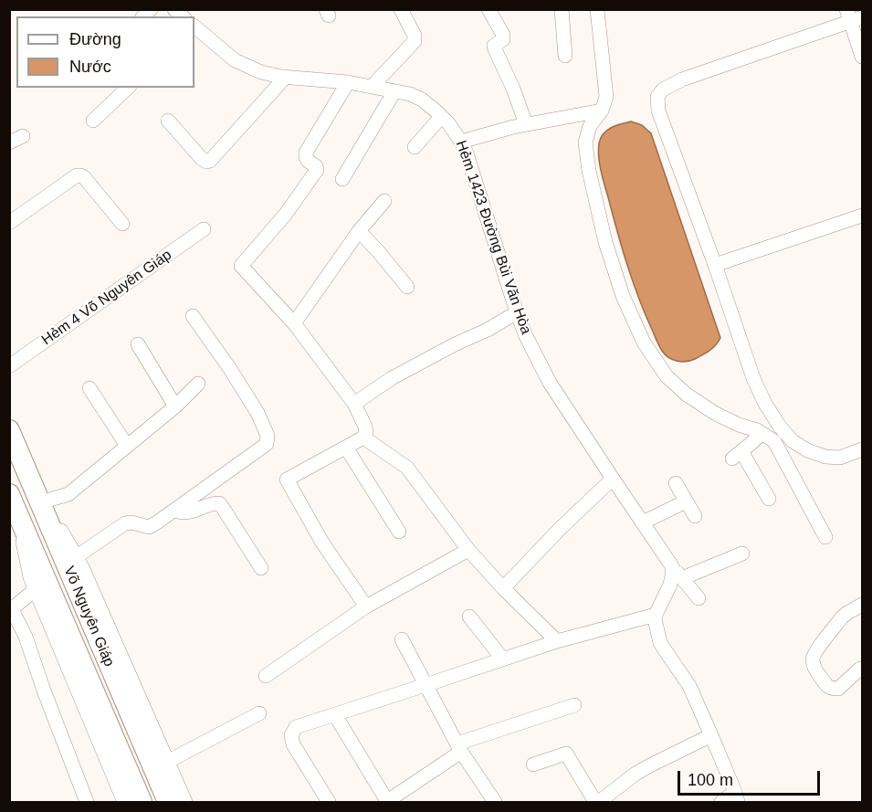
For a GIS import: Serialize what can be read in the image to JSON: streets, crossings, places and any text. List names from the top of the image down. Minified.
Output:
{"streets":{"highway":["Võ Nguyên Giáp"],"street":["Hẻm 1423 Đường Bùi Văn Hòa","Hẻm 4 Võ Nguyên Giáp"]},"legend":["Đường","Nước"],"scale_bar":"100 m"}
